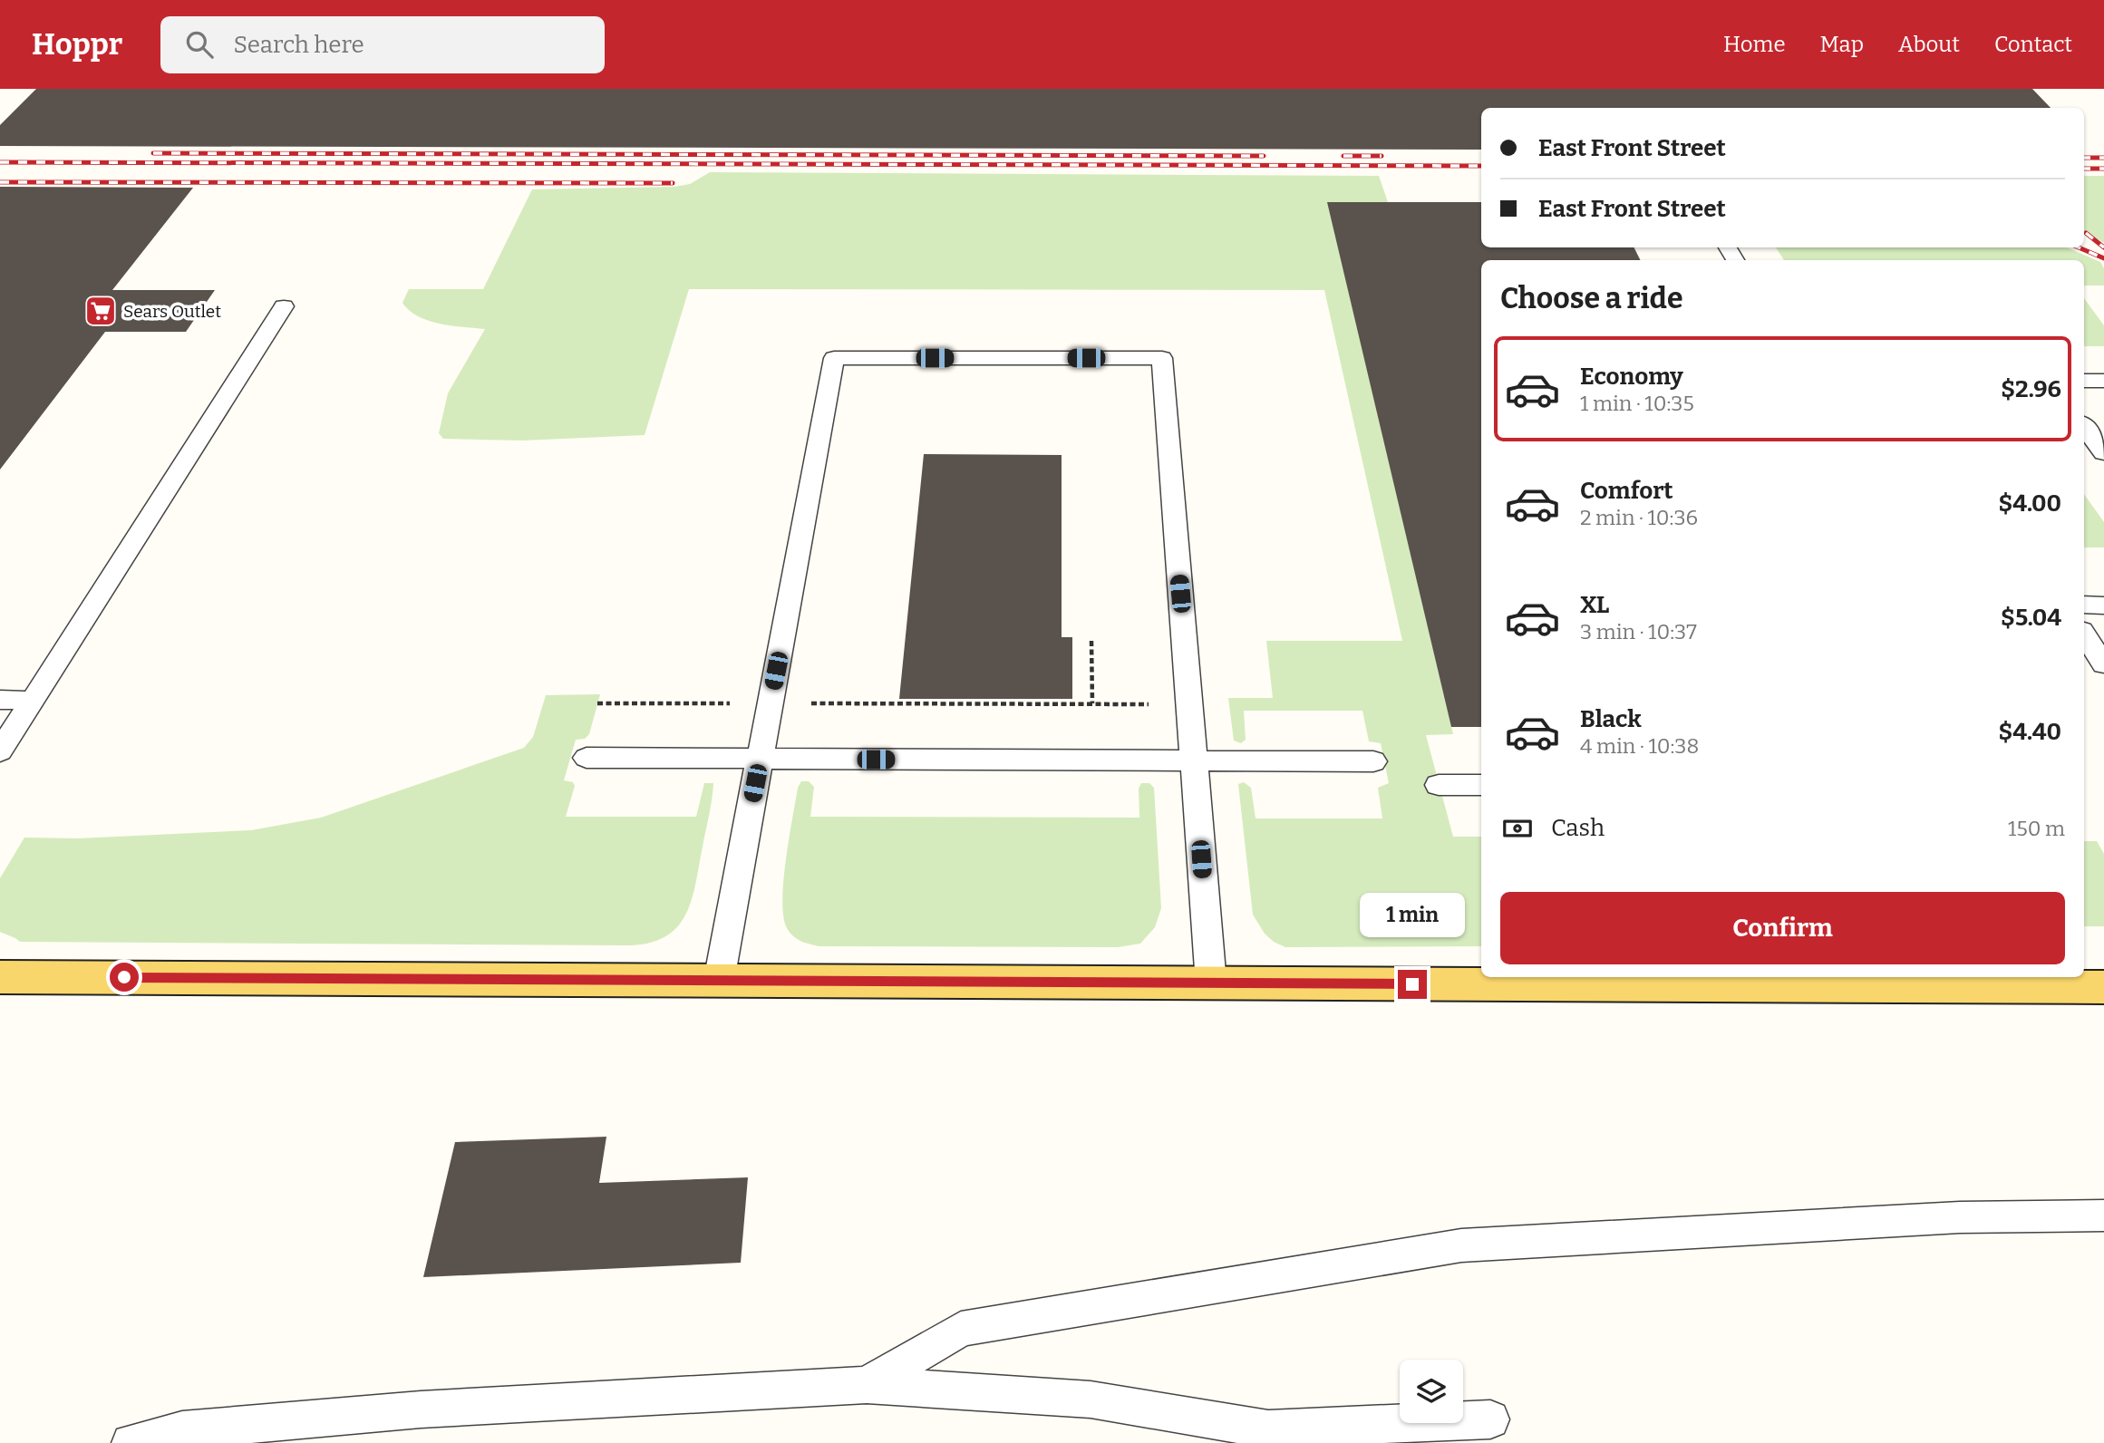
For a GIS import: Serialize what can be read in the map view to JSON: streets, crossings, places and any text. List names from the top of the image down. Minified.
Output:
{"places":{"supermarket":["Sears Outlet"]},"page":{"header":"Hoppr","search":"Search here","nav":["Home","Map","About","Contact"],"banner":["East Front Street","East Front Street"],"heading":"Choose a ride","list":[{"name":"Economy","note":"1 min · 10:35","value":"$2.96"},{"name":"Comfort","note":"2 min · 10:36","value":"$4.00"},{"name":"XL","note":"3 min · 10:37","value":"$5.04"},{"name":"Black","note":"4 min · 10:38","value":"$4.40"}],"pay":["Cash","150 m"],"buttons":"Confirm","bubble":"1 min"}}
